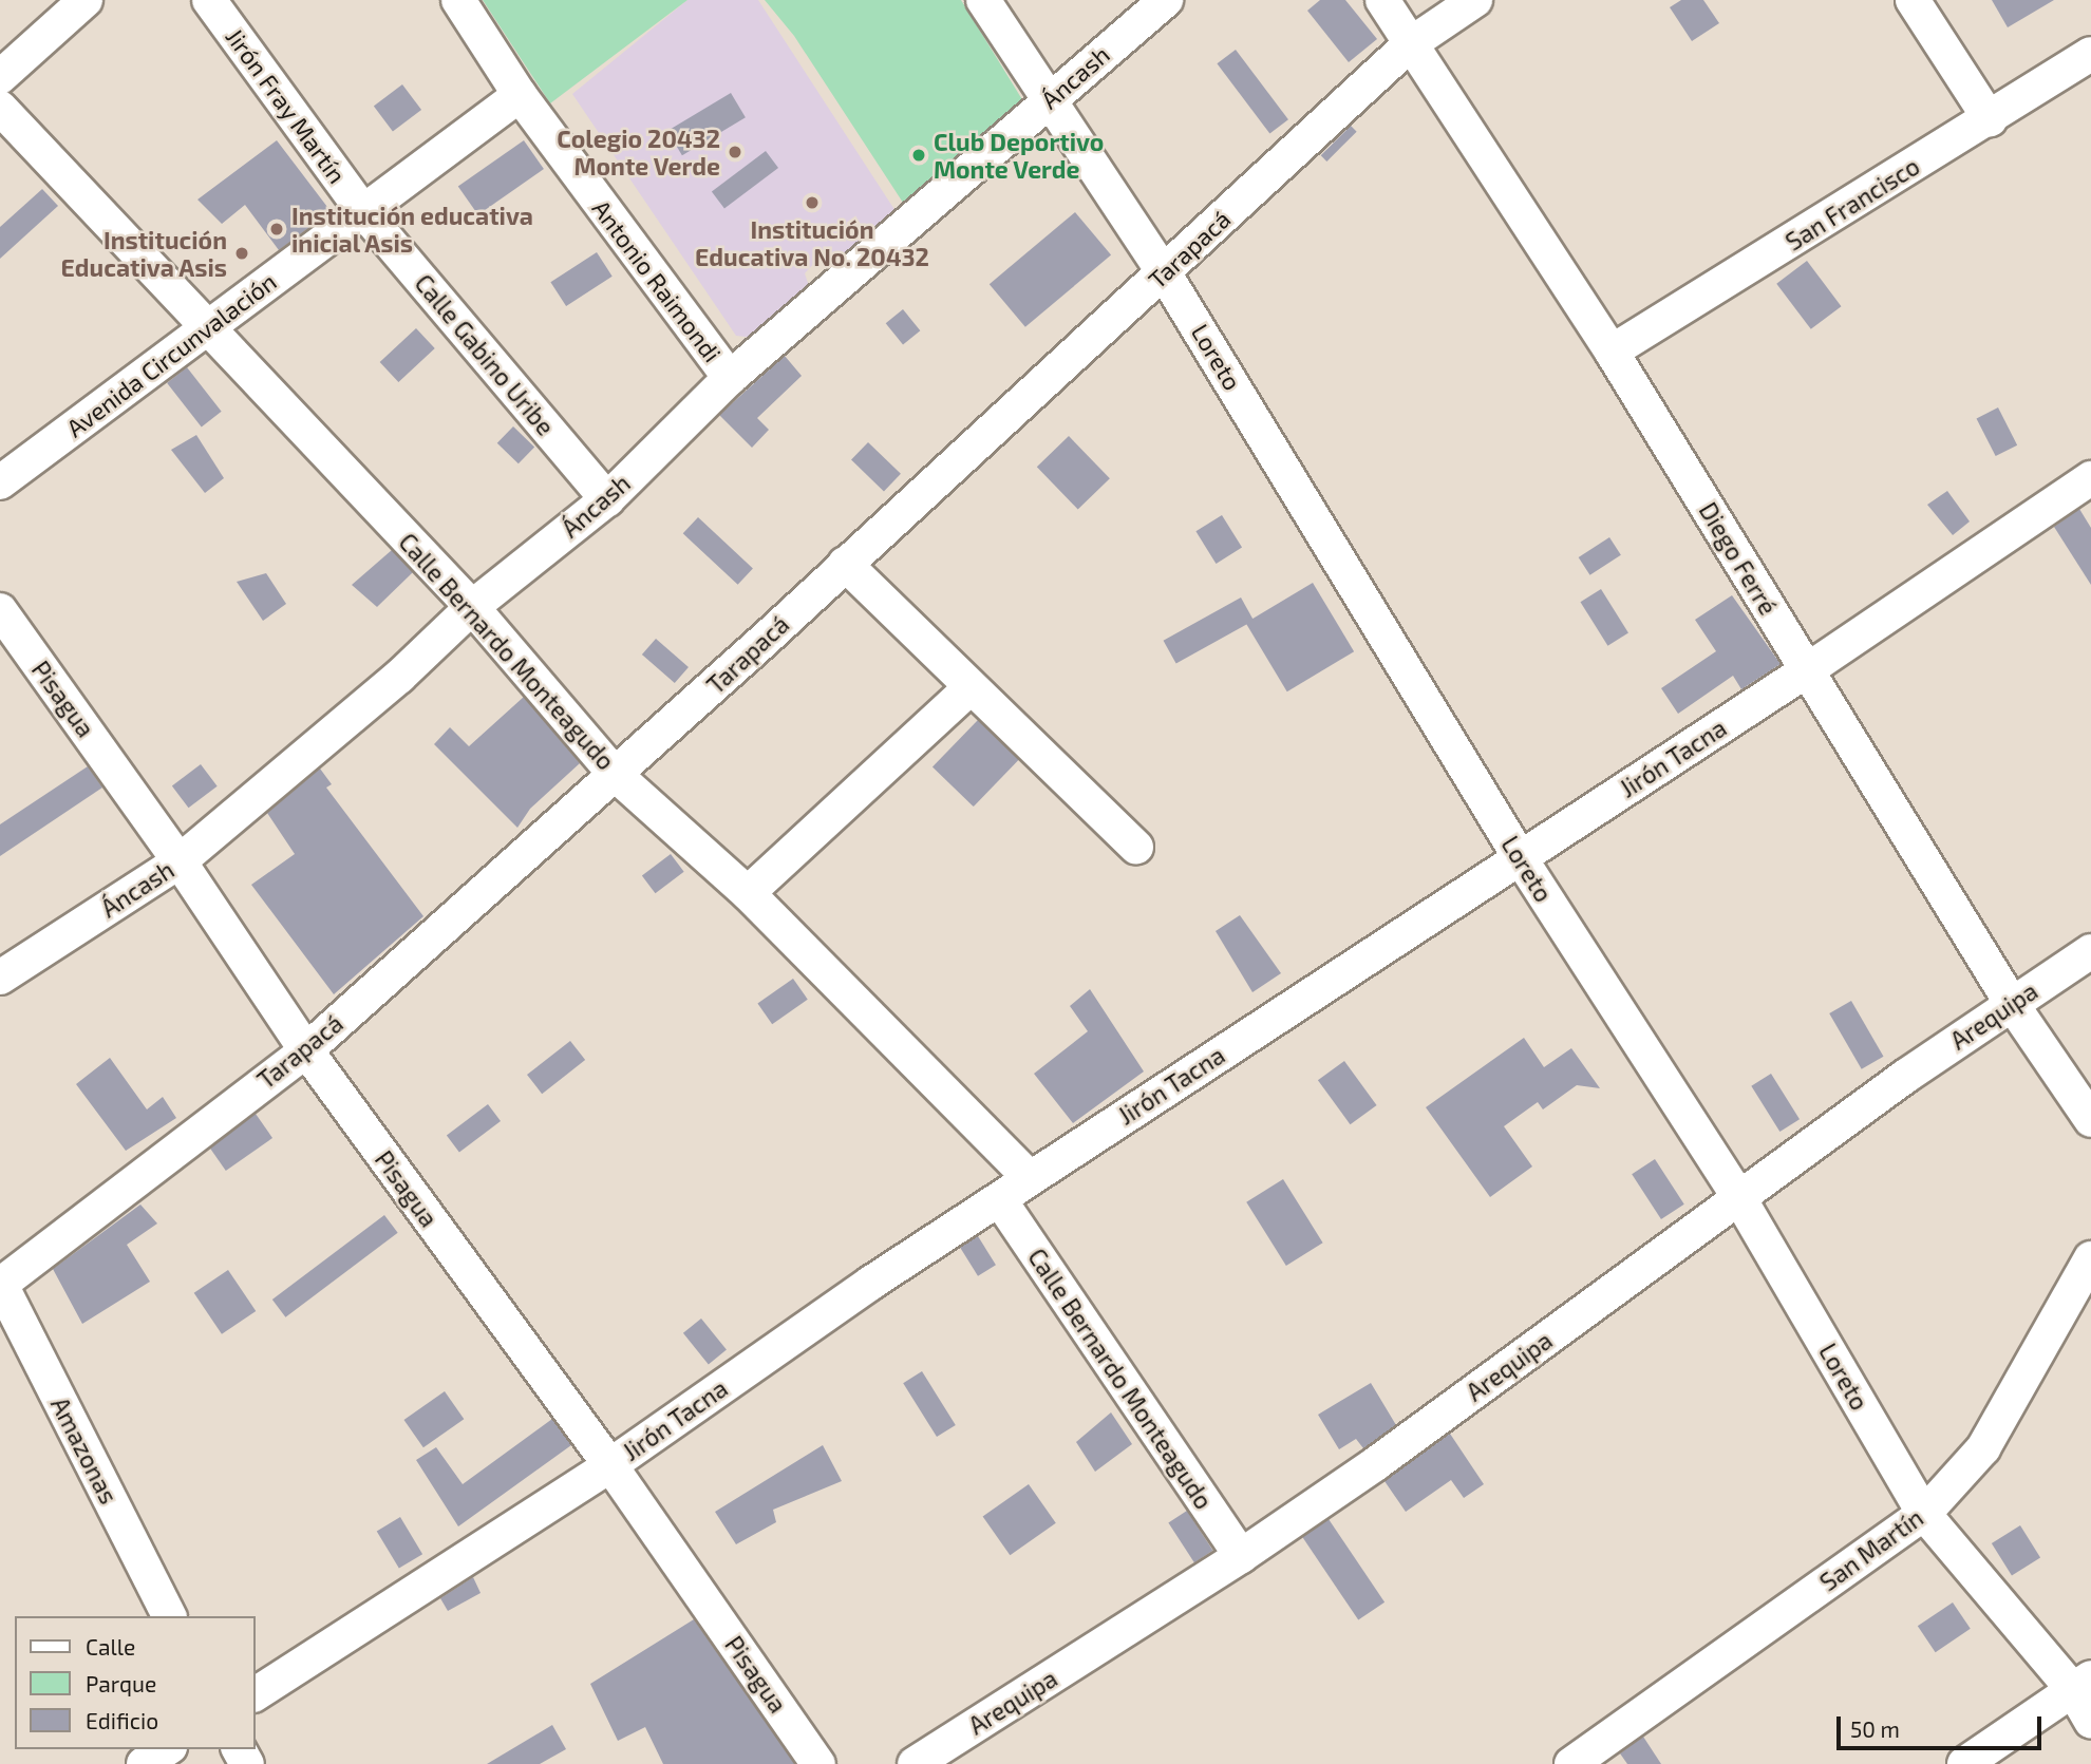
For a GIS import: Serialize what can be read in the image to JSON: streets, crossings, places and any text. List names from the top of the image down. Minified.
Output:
{"streets":{"street":["Áncash","Jirón Fray Martín","San Francisco","Tarapacá","Antonio Raimondi","Avenida Circunvalación","Calle Gabino Uribe","Loreto","Diego Ferré","Calle Bernardo Monteagudo","Pisagua","Jirón Tacna","Arequipa","Amazonas","San Martín"]},"crossings":[["Áncash","Antonio Raimondi"],["Áncash","Calle Gabino Uribe"],["Áncash","Loreto"],["Áncash","Calle Bernardo Monteagudo"],["Áncash","Pisagua"],["Jirón Fray Martín","Avenida Circunvalación"],["Jirón Fray Martín","Calle Gabino Uribe"],["San Francisco","Diego Ferré"],["Tarapacá","Loreto"],["Tarapacá","Diego Ferré"],["Tarapacá","Calle Bernardo Monteagudo"],["Tarapacá","Pisagua"],["Tarapacá","Amazonas"],["Antonio Raimondi","Avenida Circunvalación"],["Avenida Circunvalación","Calle Gabino Uribe"],["Avenida Circunvalación","Calle Bernardo Monteagudo"],["Loreto","Jirón Tacna"],["Loreto","Arequipa"],["Loreto","San Martín"],["Diego Ferré","Jirón Tacna"],["Diego Ferré","Arequipa"],["Calle Bernardo Monteagudo","Jirón Tacna"],["Calle Bernardo Monteagudo","Arequipa"],["Pisagua","Jirón Tacna"]],"places":["Colegio 20432 Monte Verde","Club Deportivo Monte Verde","Institución Educativa No. 20432","Institución educativa inicial Asis","Institución Educativa Asis"],"legend":["Calle","Parque","Edificio"],"scale_bar":"50 m"}
